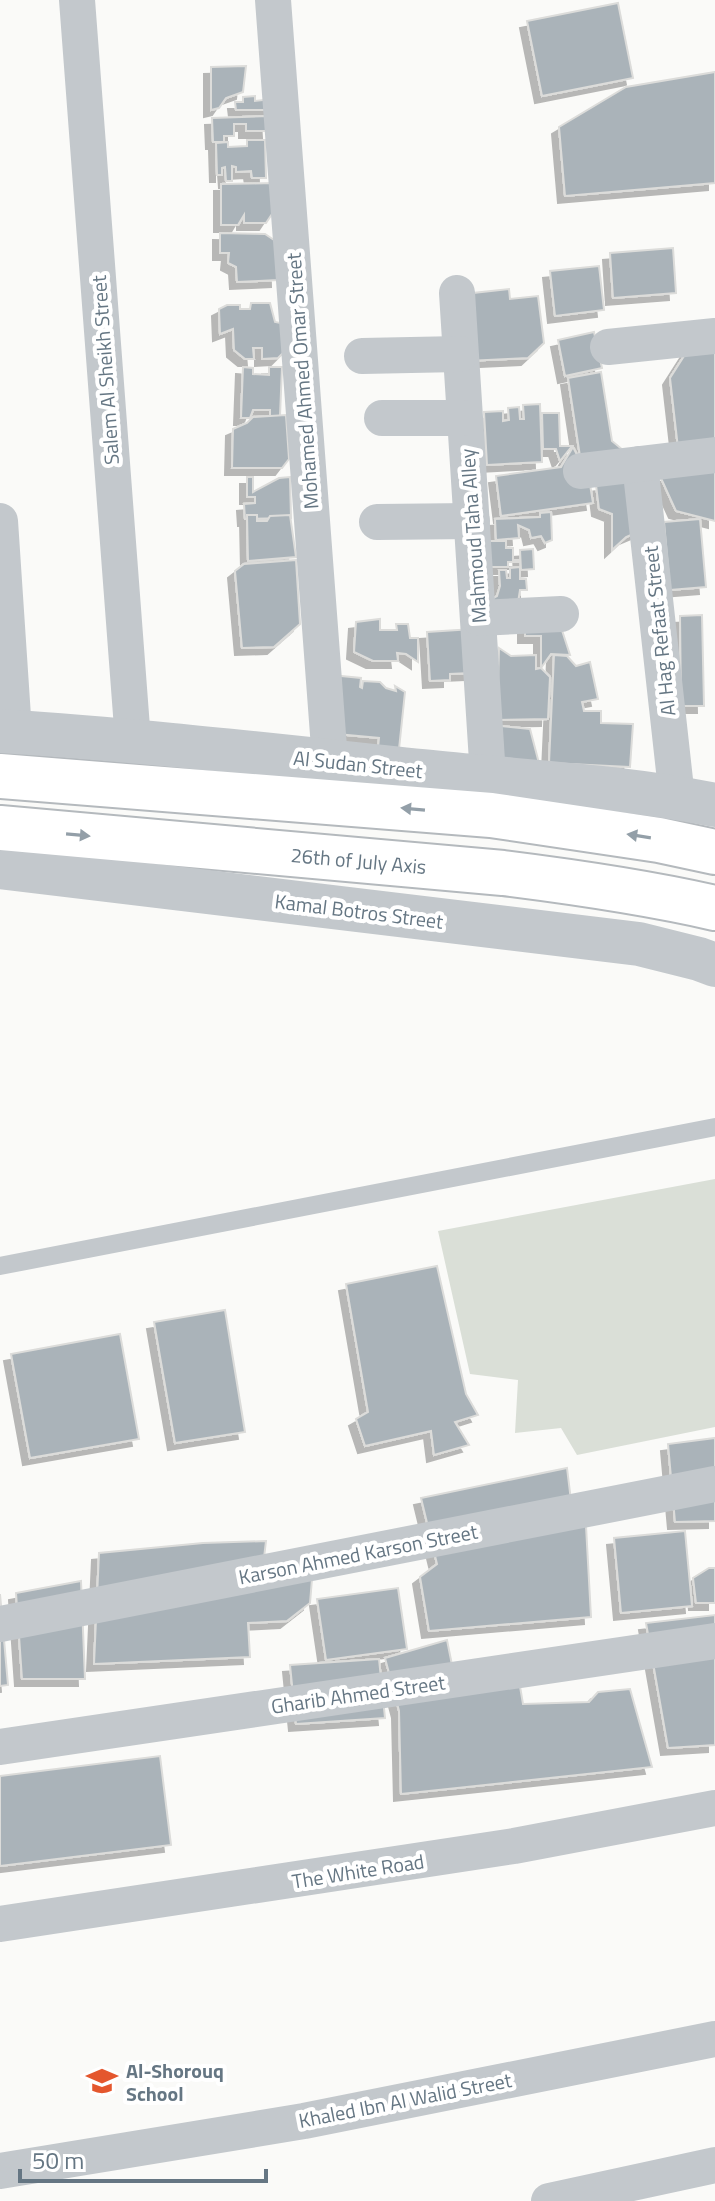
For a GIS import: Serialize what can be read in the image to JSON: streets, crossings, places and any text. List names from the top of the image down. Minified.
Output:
{"streets":{"highway":["26th of July Axis"],"street":["Salem Al Sheikh Street","Mohamed Ahmed Omar Street","Mahmoud Taha Alley","Al Hag Refaat Street","Al Sudan Street","Kamal Botros Street","Karson Ahmed Karson Street","Gharib Ahmed Street","The White Road","Khaled Ibn Al Walid Street"]},"crossings":[["Salem Al Sheikh Street","Al Sudan Street"],["Mohamed Ahmed Omar Street","Al Sudan Street"],["Mahmoud Taha Alley","Al Sudan Street"],["Al Hag Refaat Street","Al Sudan Street"]],"places":{"school or university":["Al-Shorouq School"]},"scale_bar":"50 m"}
